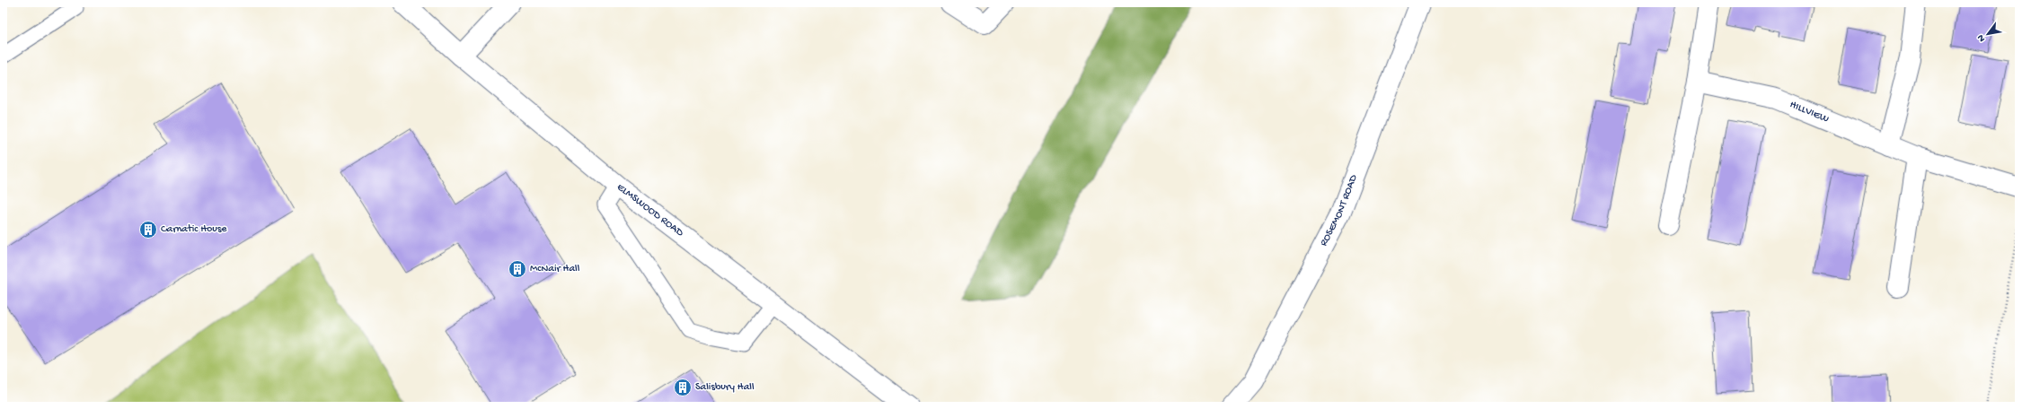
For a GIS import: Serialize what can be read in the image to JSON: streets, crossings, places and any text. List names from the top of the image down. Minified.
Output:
{"streets":{"street":["HILLVIEW","ELMSWOOD ROAD","ROSEMONT ROAD"]},"places":{"building":["Carnatic House","McNair Hall","Salisbury Hall"]},"north":"bottom left"}
